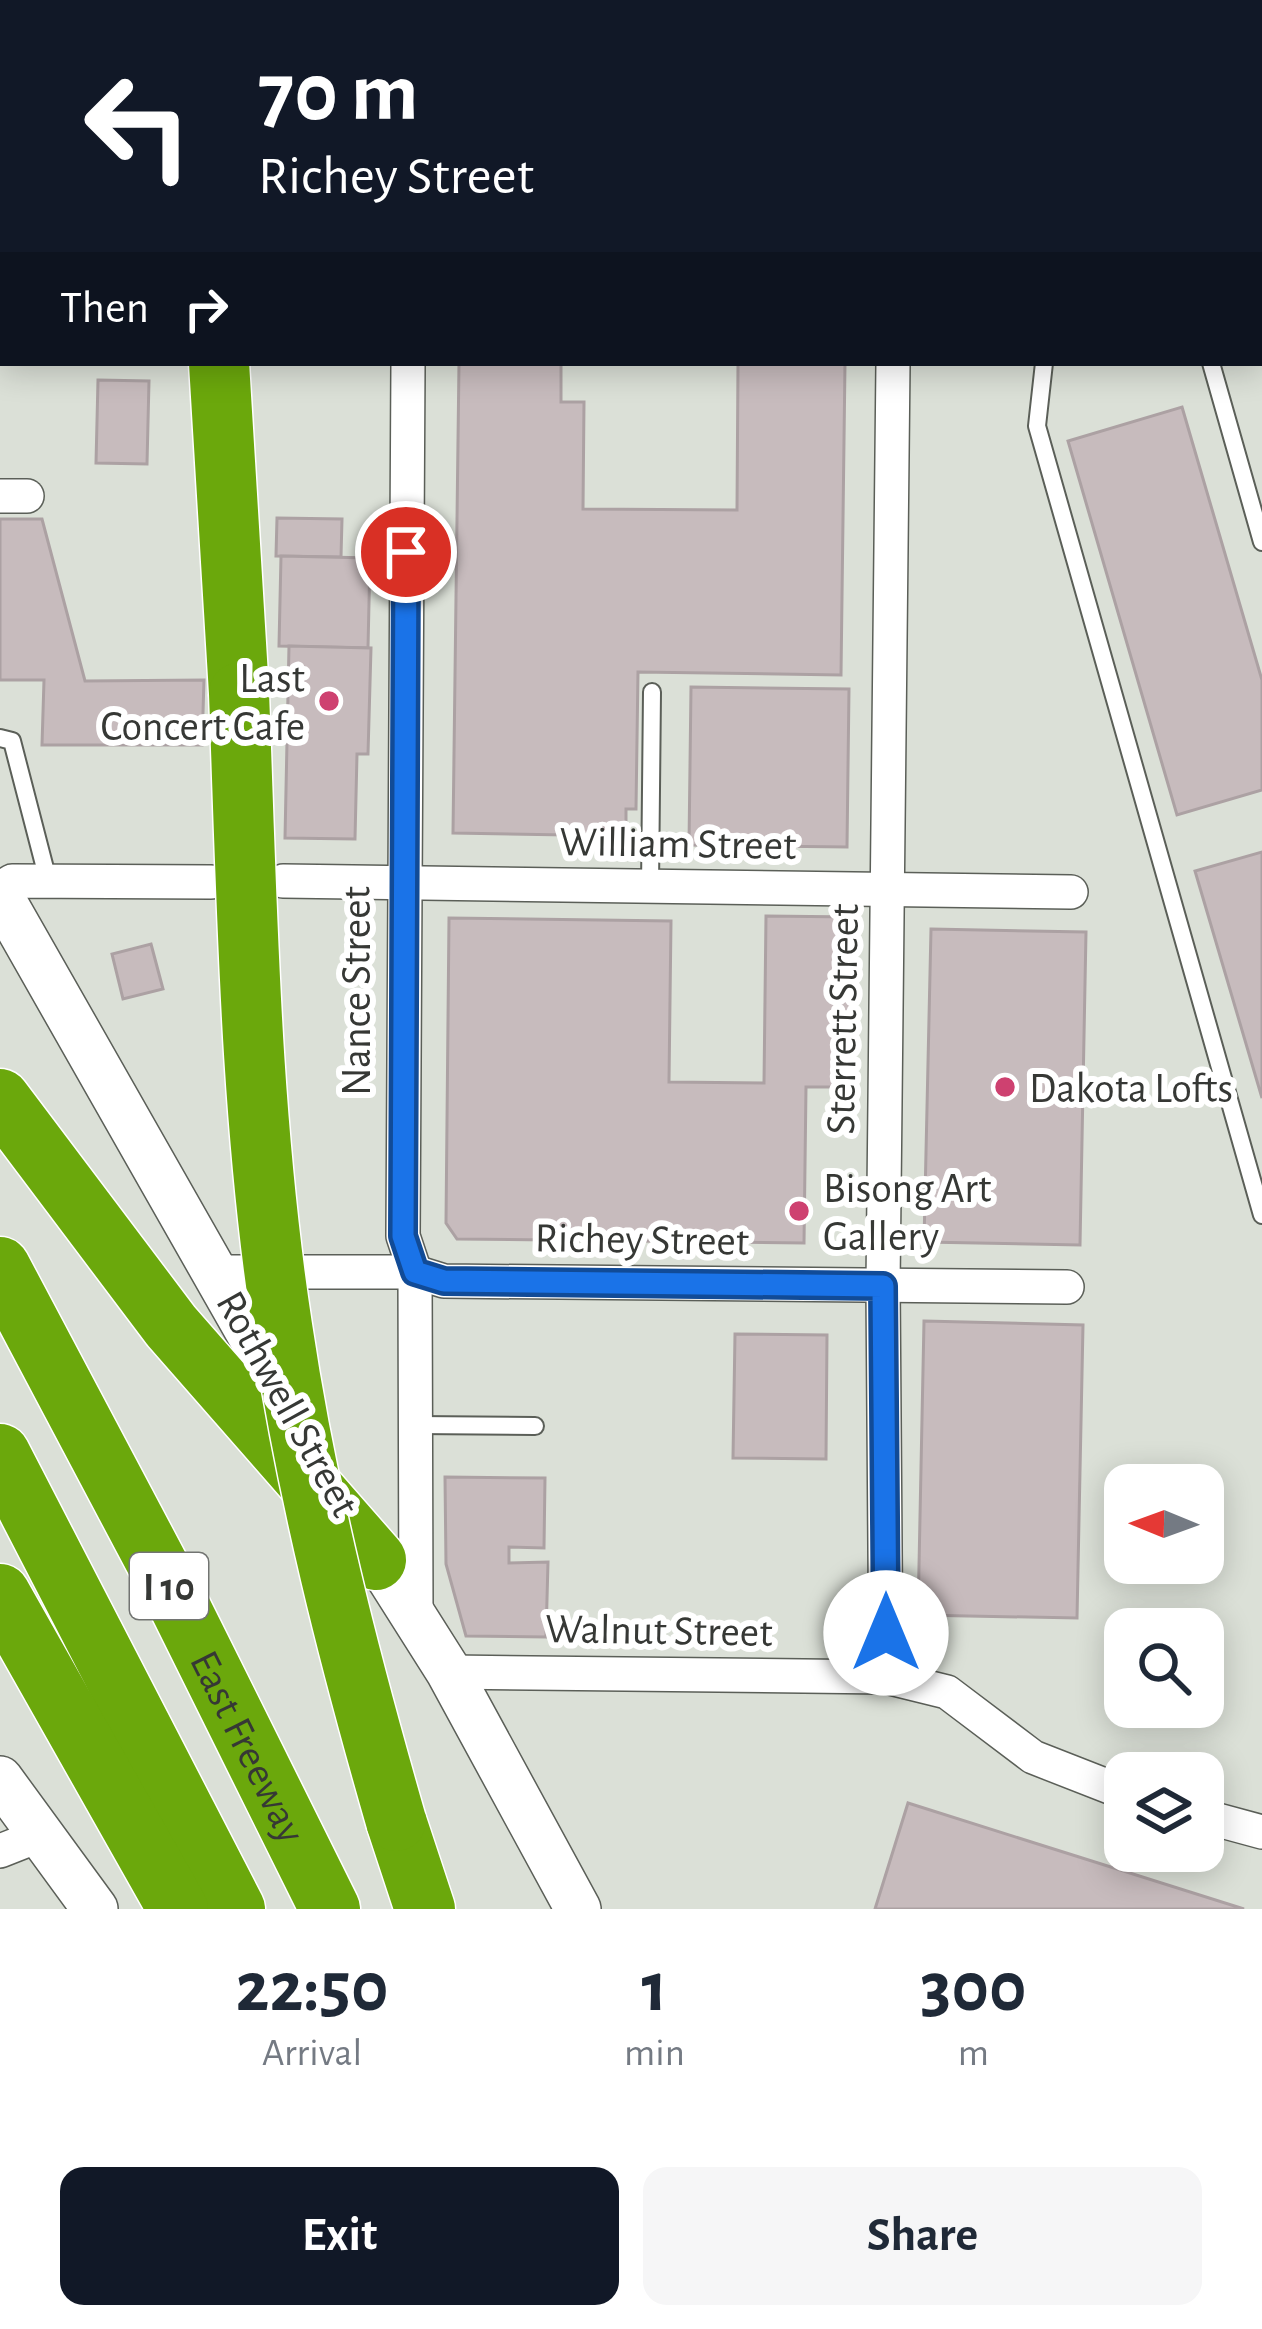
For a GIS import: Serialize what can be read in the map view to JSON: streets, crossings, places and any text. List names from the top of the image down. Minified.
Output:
{"streets":{"highway":["I 10","East Freeway"],"main road":["Rothwell Street"],"street":["William Street","Nance Street","Sterrett Street","Richey Street","Walnut Street"]},"crossings":[["William Street","Nance Street"],["William Street","Sterrett Street"],["Nance Street","Richey Street"],["Nance Street","Rothwell Street"],["Sterrett Street","Richey Street"],["Sterrett Street","Walnut Street"],["Richey Street","Rothwell Street"],["Rothwell Street","Walnut Street"]],"places":["Last Concert Cafe","Dakota Lofts","Bisong Art Gallery"],"north":"left","page":{"turn":["70 m","Richey Street"],"then":"Then","eta":["22:50","Arrival","1","min","300","m"],"buttons":["Exit","Share"]}}
